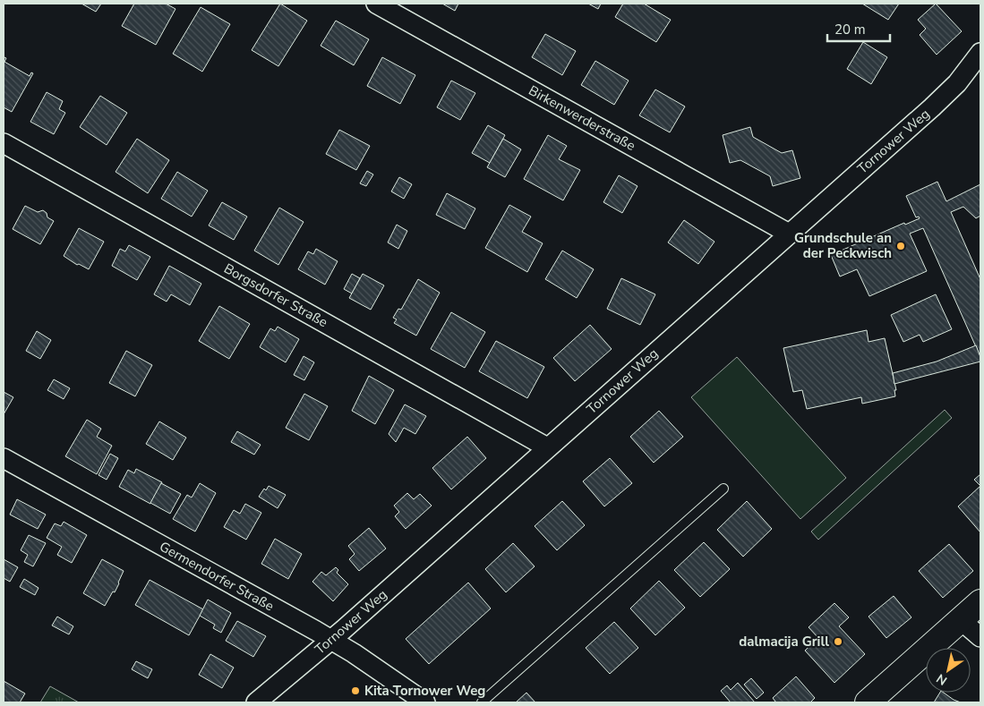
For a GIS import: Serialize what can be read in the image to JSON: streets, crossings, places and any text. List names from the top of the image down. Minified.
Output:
{"streets":{"street":["Birkenwerderstraße","Tornower Weg","Borgsdorfer Straße","Germendorfer Straße"]},"crossings":[["Birkenwerderstraße","Tornower Weg"],["Tornower Weg","Borgsdorfer Straße"],["Tornower Weg","Germendorfer Straße"]],"places":["Grundschule an der Peckwisch","dalmacija Grill","Kita Tornower Weg"],"scale_bar":"20 m","north":"bottom left"}
